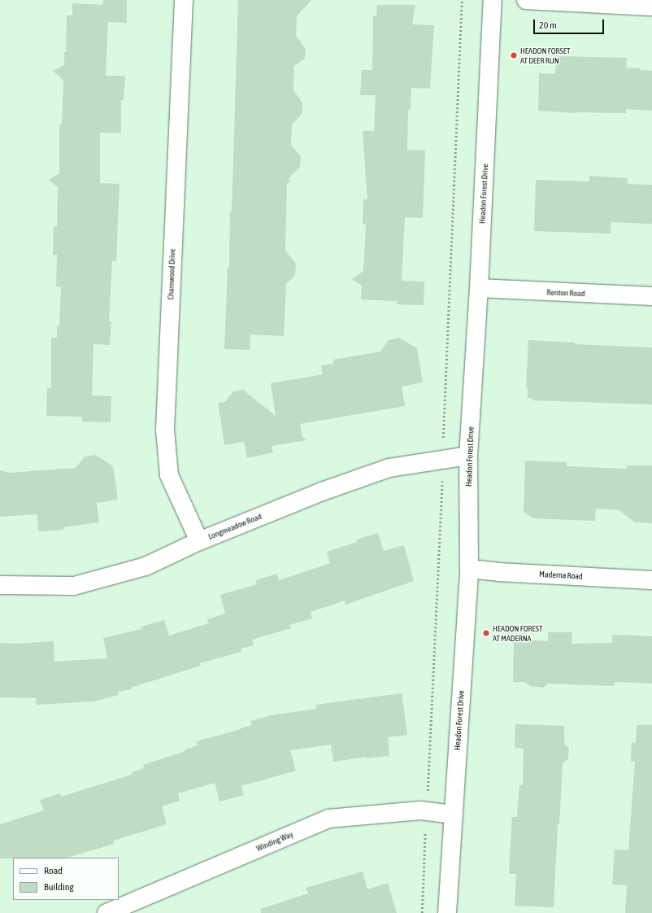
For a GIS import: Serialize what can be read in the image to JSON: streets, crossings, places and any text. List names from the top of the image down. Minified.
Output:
{"streets":{"street":["Headon Forest Drive","Charnwood Drive","Renton Road","Longmeadow Road","Maderna Road","Winding Way"]},"crossings":[["Headon Forest Drive","Renton Road"],["Headon Forest Drive","Longmeadow Road"],["Headon Forest Drive","Maderna Road"],["Headon Forest Drive","Winding Way"],["Charnwood Drive","Longmeadow Road"]],"places":["HEADON FORSET AT DEER RUN","HEADON FOREST AT MADERNA"],"legend":["Road","Building"],"scale_bar":"20 m"}
